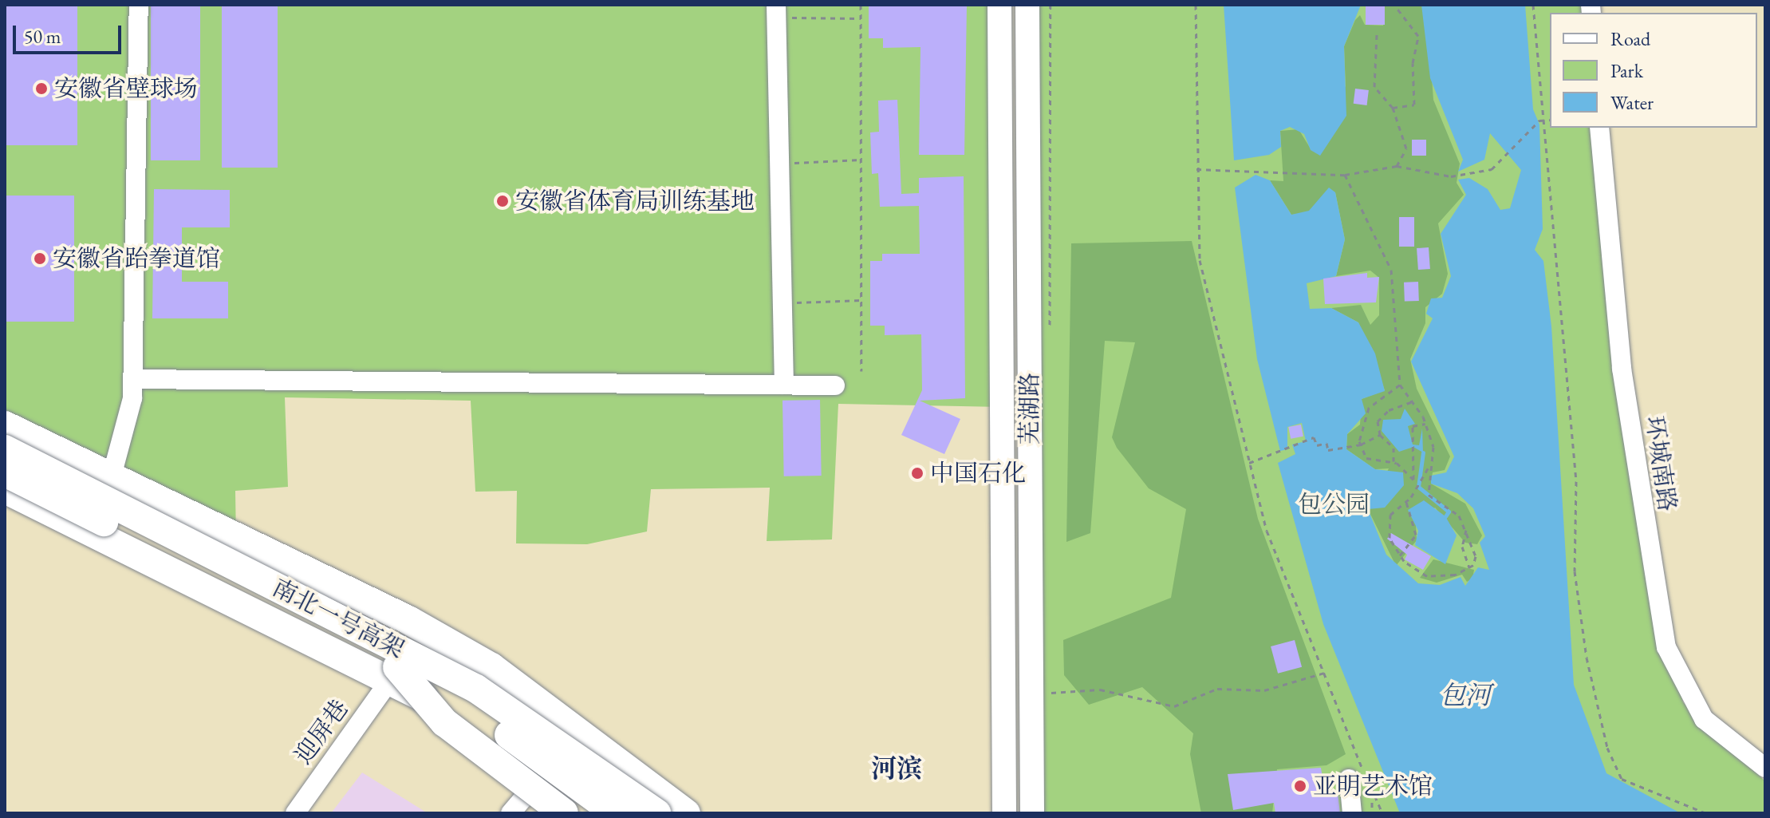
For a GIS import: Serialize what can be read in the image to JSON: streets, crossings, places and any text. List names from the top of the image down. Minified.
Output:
{"streets":{"highway":["南北一号高架"],"main road":["芜湖路"],"street":["环城南路","迎屏巷"]},"crossings":[["南北一号高架","迎屏巷"]],"districts":["河滨"],"water":["包河"],"parks":["包公园"],"places":["安徽省壁球场","安徽省体育局训练基地","安徽省跆拳道馆","中国石化","亚明艺术馆"],"legend":["Road","Park","Water"],"scale_bar":"50 m"}
